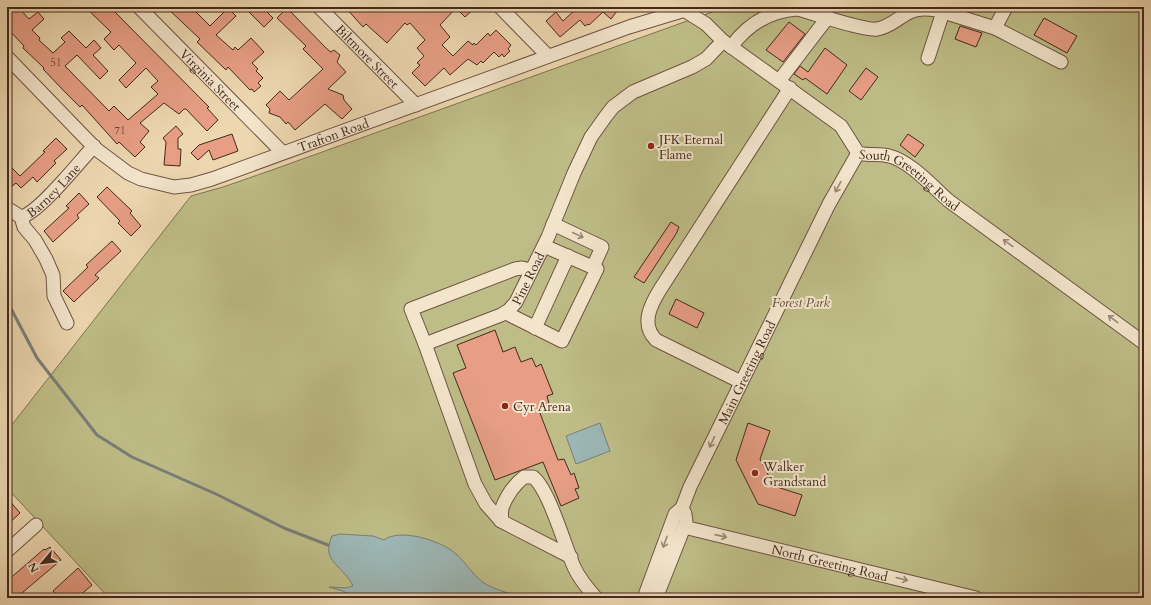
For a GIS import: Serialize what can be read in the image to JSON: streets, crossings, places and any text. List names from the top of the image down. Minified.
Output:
{"streets":{"street":["Biltmore Street","Virginia Street","Trafton Road","South Greeting Road","Barney Lane","Pine Road","Main Greeting Road","North Greeting Road"]},"crossings":[["Biltmore Street","Trafton Road"],["Virginia Street","Trafton Road"],["Trafton Road","South Greeting Road"],["Trafton Road","Barney Lane"],["South Greeting Road","Pine Road"],["South Greeting Road","Main Greeting Road"],["Main Greeting Road","North Greeting Road"]],"one_way":["South Greeting Road","Main Greeting Road","North Greeting Road"],"parks":["Forest Park"],"places":["JFK Eternal Flame","Cyr Arena","Walker Grandstand"],"house_numbers":["51","71"],"north":"bottom left"}
